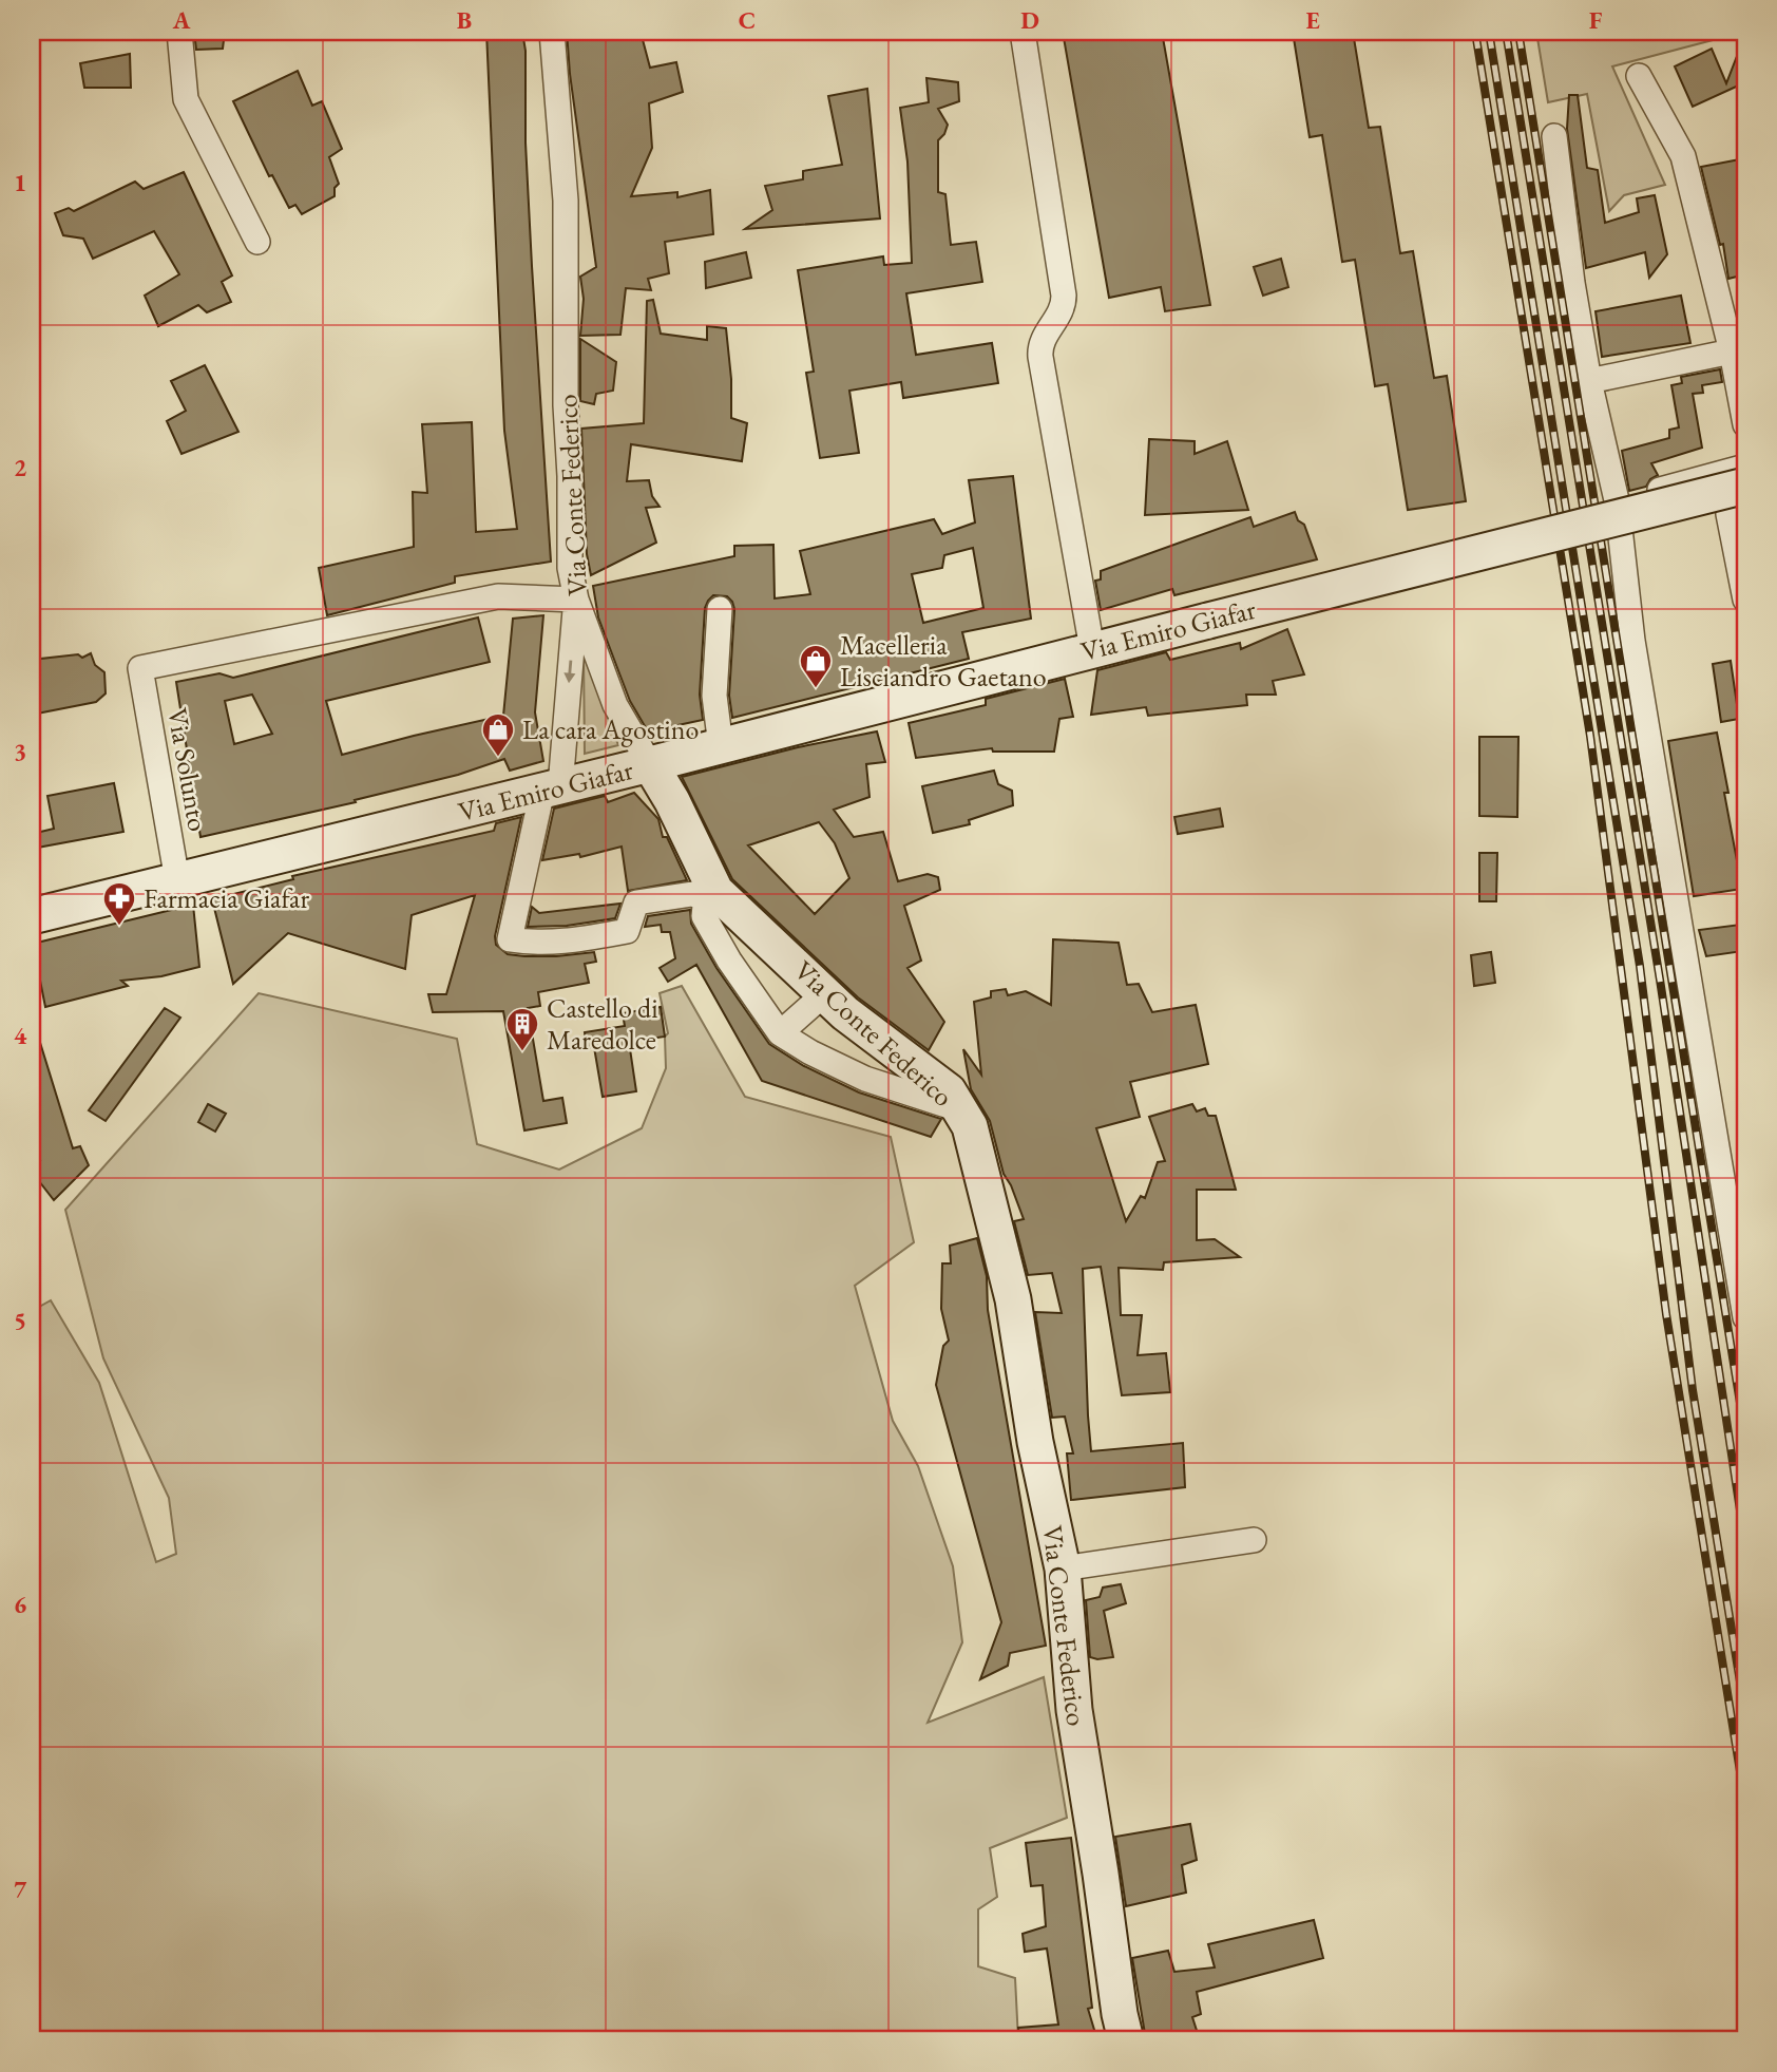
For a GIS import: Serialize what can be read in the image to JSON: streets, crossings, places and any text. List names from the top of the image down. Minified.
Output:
{"streets":{"street":["Via Conte Federico","Via Emiro Giafar","Via Solunto"]},"crossings":[["Via Conte Federico","Via Emiro Giafar"],["Via Conte Federico","Via Solunto"],["Via Emiro Giafar","Via Solunto"]],"places":{"shop":["Macelleria Lisciandro Gaetano","La cara Agostino"],"pharmacy":["Farmacia Giafar"],"building":["Castello di Maredolce"]},"grid":{"columns":["A","B","C","D","E","F"],"rows":["1","2","3","4","5","6","7"]}}
